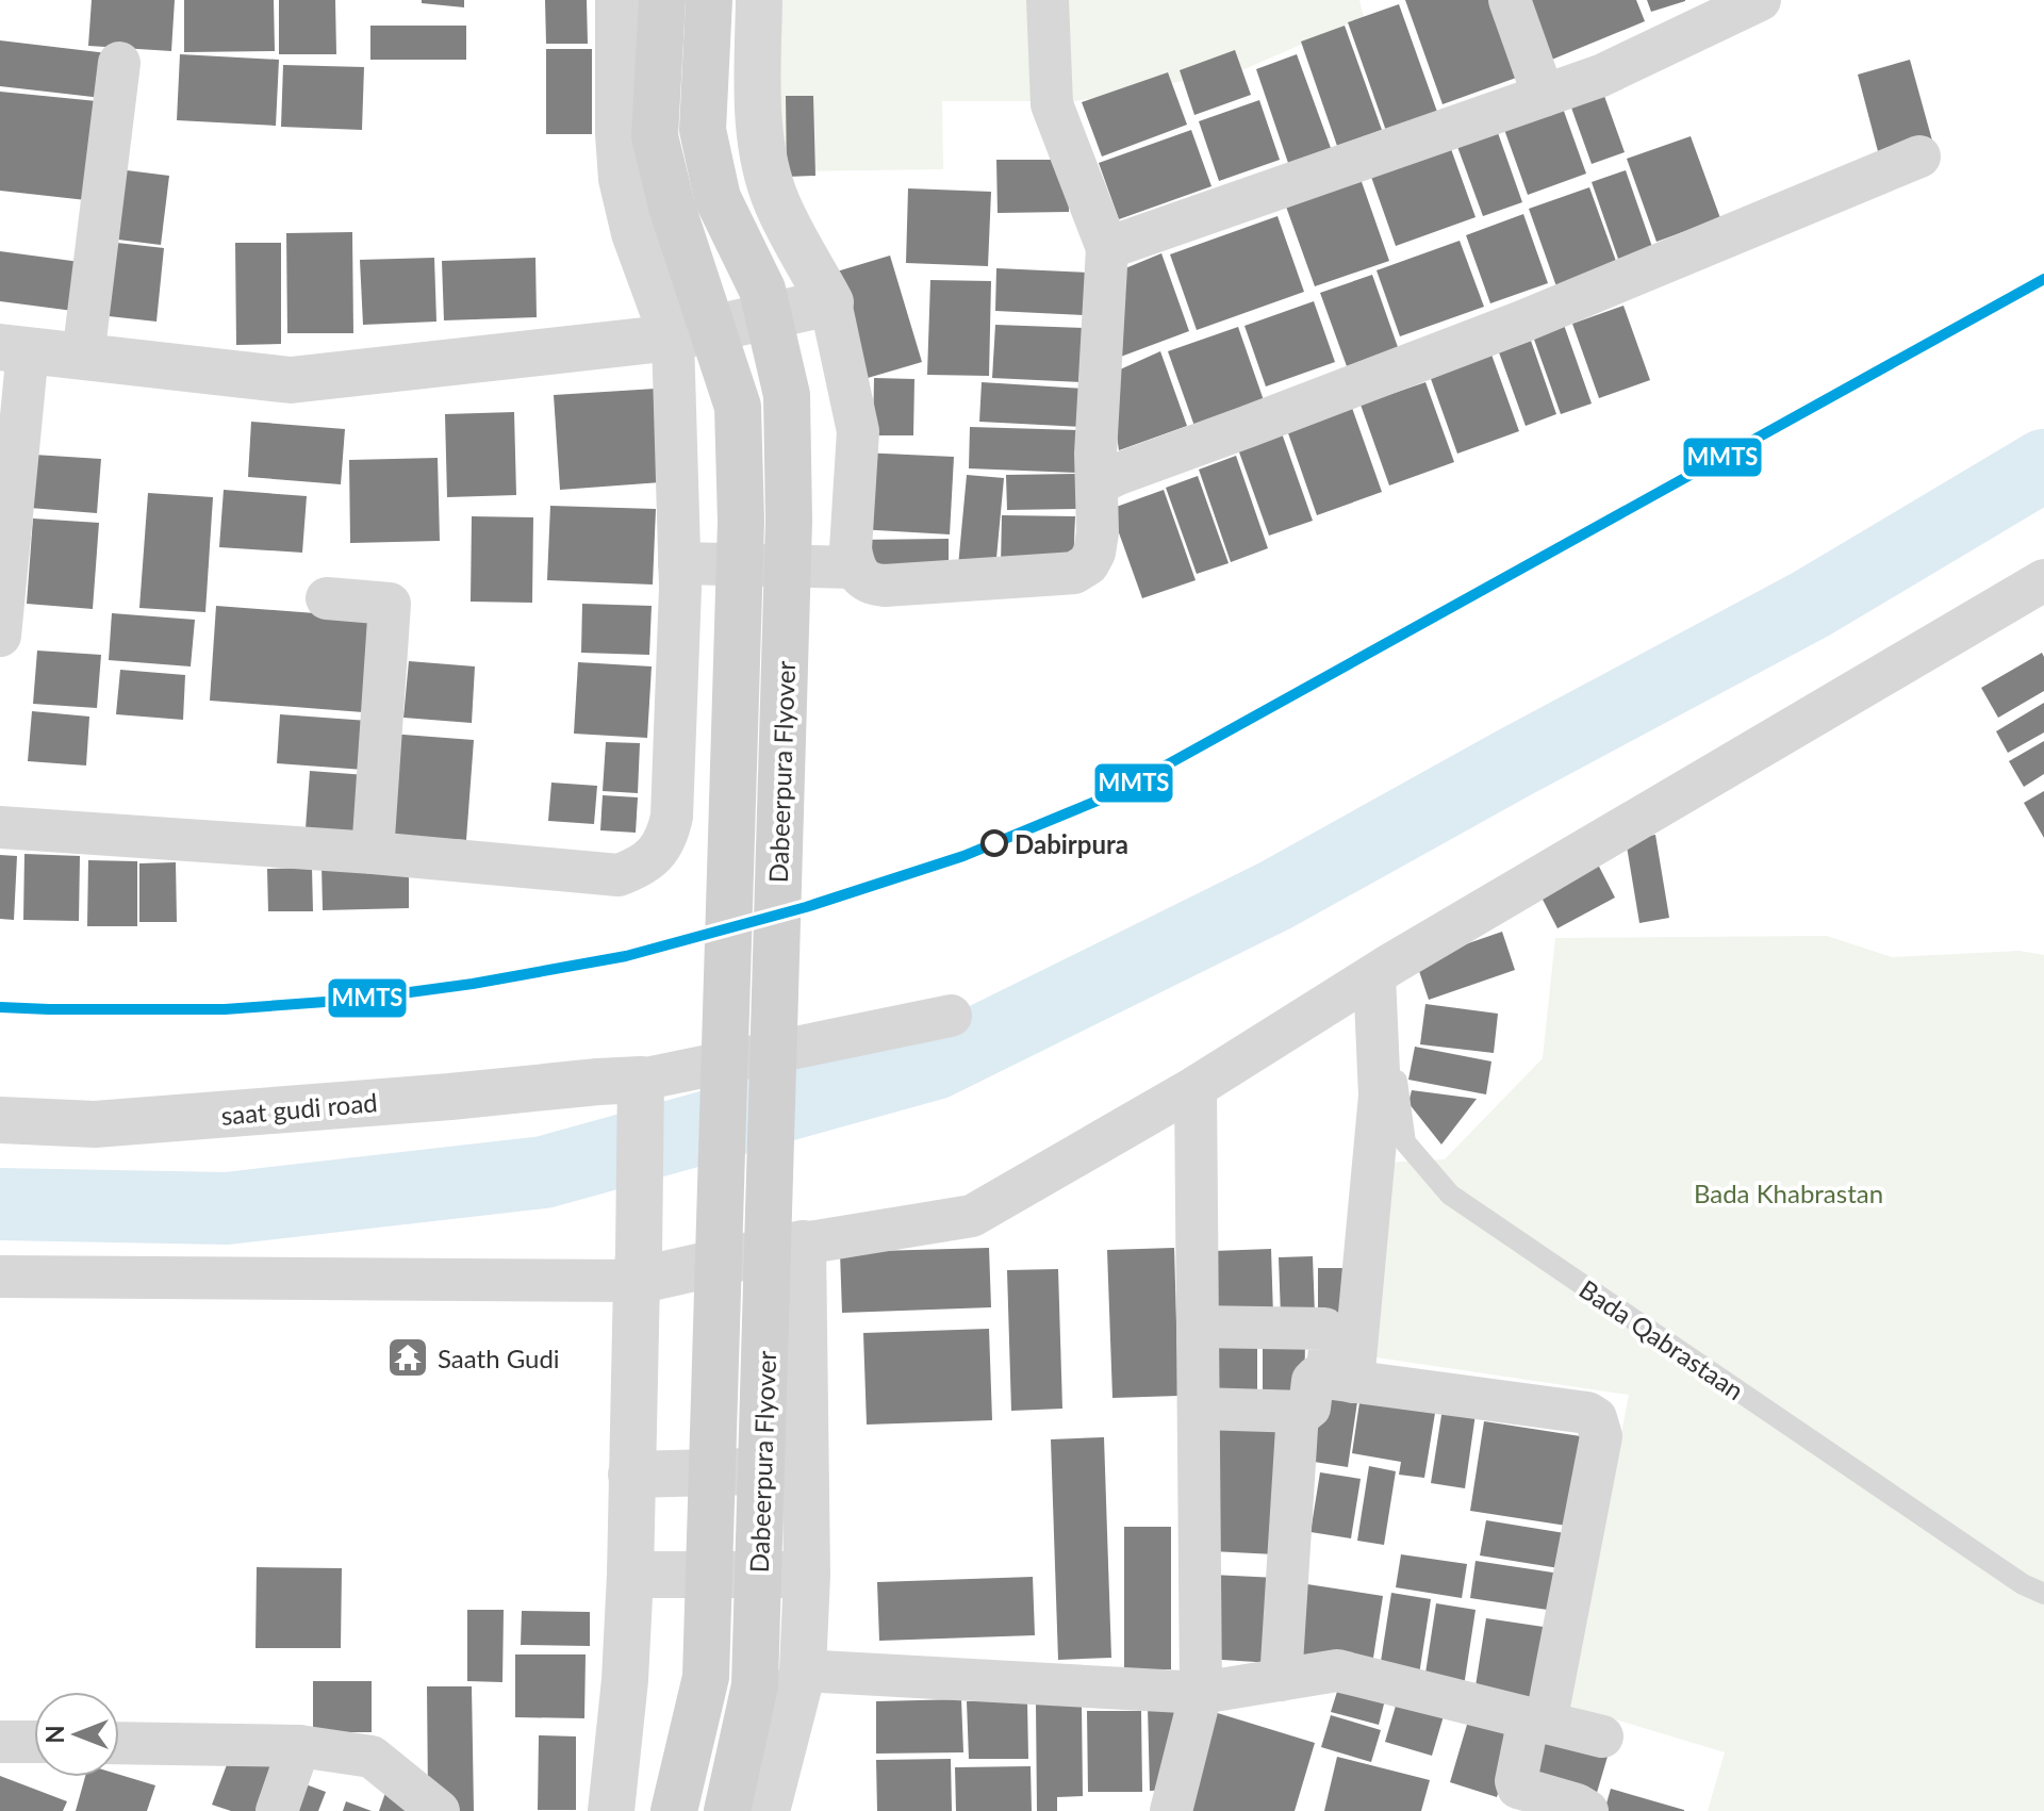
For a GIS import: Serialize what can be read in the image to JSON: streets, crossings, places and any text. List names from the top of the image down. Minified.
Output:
{"streets":{"main road":["Dabeerpura Flyover"],"street":["saat gudi road"],"lane":["Bada Qabrastaan"]},"parks":["Bada Khabrastan"],"places":{"other":["Dabirpura"],"temple":["Saath Gudi"]},"lines":["transit line MMTS"],"north":"left"}
